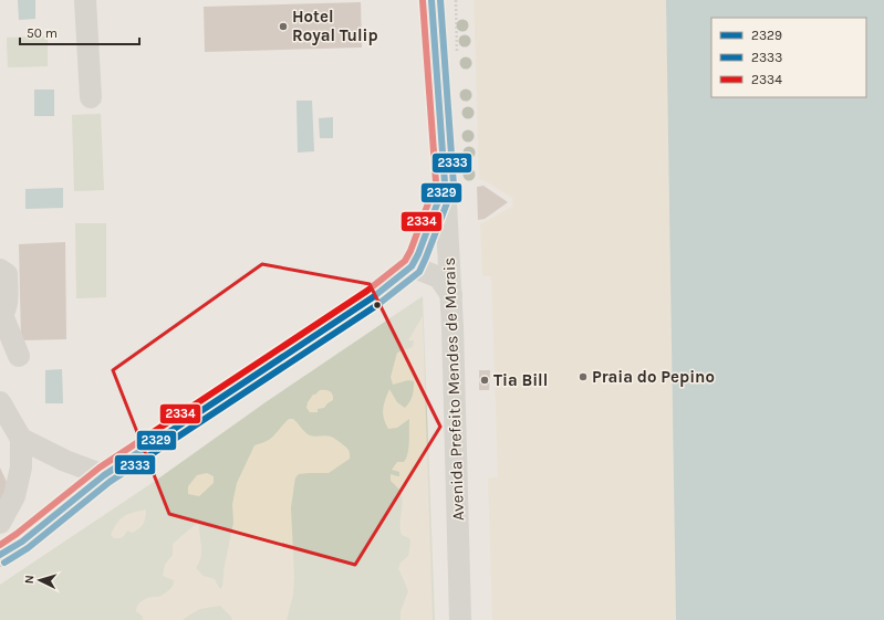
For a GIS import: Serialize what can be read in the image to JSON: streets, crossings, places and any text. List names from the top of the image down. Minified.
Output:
{"streets":{"main road":["Avenida Prefeito Mendes de Morais"]},"places":["Hotel Royal Tulip","Praia do Pepino","Tia Bill"],"lines":["transit line 2329","transit line 2333","transit line 2334"],"legend":["2329","2333","2334"],"scale_bar":"50 m","north":"left"}
